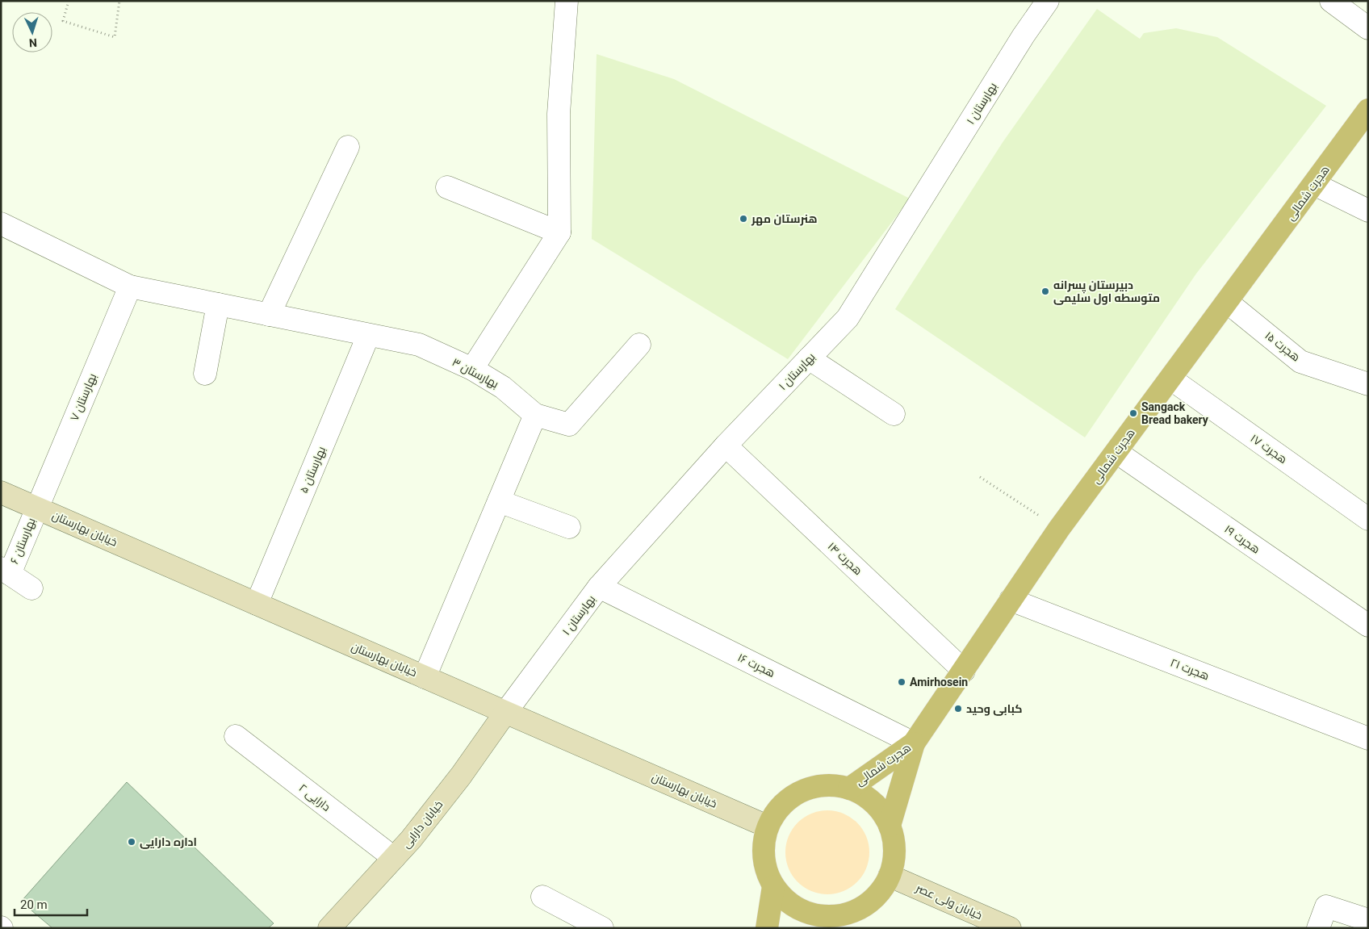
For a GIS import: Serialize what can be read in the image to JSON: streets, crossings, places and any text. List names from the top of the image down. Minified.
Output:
{"streets":{"main road":["هجرت شمالی","خیابان بهارستان","خیابان دارایی","خیابان ولی عصر"],"street":["بهارستان ۱","هجرت ۱۵","بهارستان ۳","بهارستان ۷","هجرت ۱۷","بهارستان ۵","هجرت ۱۹","بهارستان ۶","هجرت ۱۴","هجرت ۱۶","هجرت ۲۱","دارایی ۲"]},"crossings":[["بهارستان ۱","خیابان بهارستان"],["بهارستان ۱","هجرت ۱۴"],["بهارستان ۱","هجرت ۱۶"],["بهارستان ۱","خیابان دارایی"],["هجرت شمالی","هجرت ۱۵"],["هجرت شمالی","هجرت ۱۷"],["هجرت شمالی","خیابان بهارستان"],["هجرت شمالی","هجرت ۱۹"],["هجرت شمالی","هجرت ۱۴"],["هجرت شمالی","هجرت ۱۶"],["هجرت شمالی","هجرت ۲۱"],["هجرت شمالی","خیابان ولی عصر"],["بهارستان ۳","بهارستان ۷"],["بهارستان ۳","بهارستان ۵"],["بهارستان ۷","خیابان بهارستان"],["بهارستان ۷","بهارستان ۶"],["بهارستان ۵","خیابان بهارستان"],["خیابان بهارستان","بهارستان ۶"],["خیابان بهارستان","خیابان دارایی"],["خیابان بهارستان","خیابان ولی عصر"],["دارایی ۲","خیابان دارایی"]],"places":["هنرستان مهر","دبیرستان پسرانه متوسطه اول سلیمی","Sangack Bread bakery","Amirhosein","کبابی وحید","اداره دارایی"],"scale_bar":"20 m","north":"bottom"}
